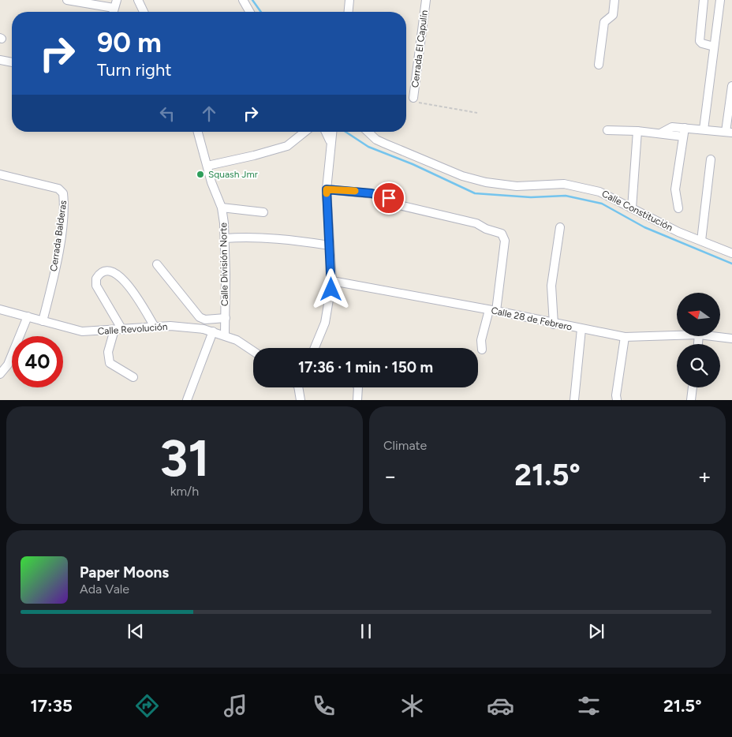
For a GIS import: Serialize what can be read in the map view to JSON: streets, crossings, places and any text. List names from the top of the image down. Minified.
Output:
{"streets":{"street":["Cerrada El Capulín","Calle Constitución","Cerrada Balderas","Calle División Norte","Calle 28 de Febrero","Calle Revolución"]},"crossings":[["Cerrada Balderas","Calle Revolución"],["Calle División Norte","Calle Revolución"]],"places":["Squash Jmr"],"north":"left","page":{"turn":["90 m","Turn right"],"limit":"40","trip":"17:36 · 1 min · 150 m","tile":[["31","km/h"],"Climate"],"heat":["−","21.5°","+"],"song":["Paper Moons","Ada Vale"],"tabs":["17:35","21.5°"]}}
